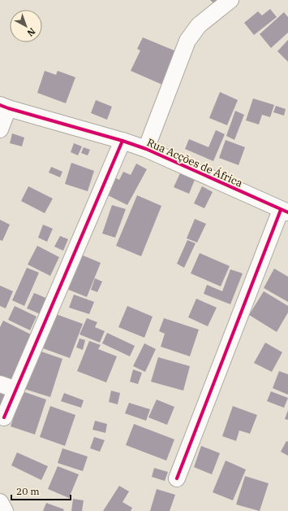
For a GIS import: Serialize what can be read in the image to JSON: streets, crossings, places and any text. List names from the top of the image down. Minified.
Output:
{"streets":{"street":["Rua Acções de África"]},"scale_bar":"20 m","north":"bottom right"}
